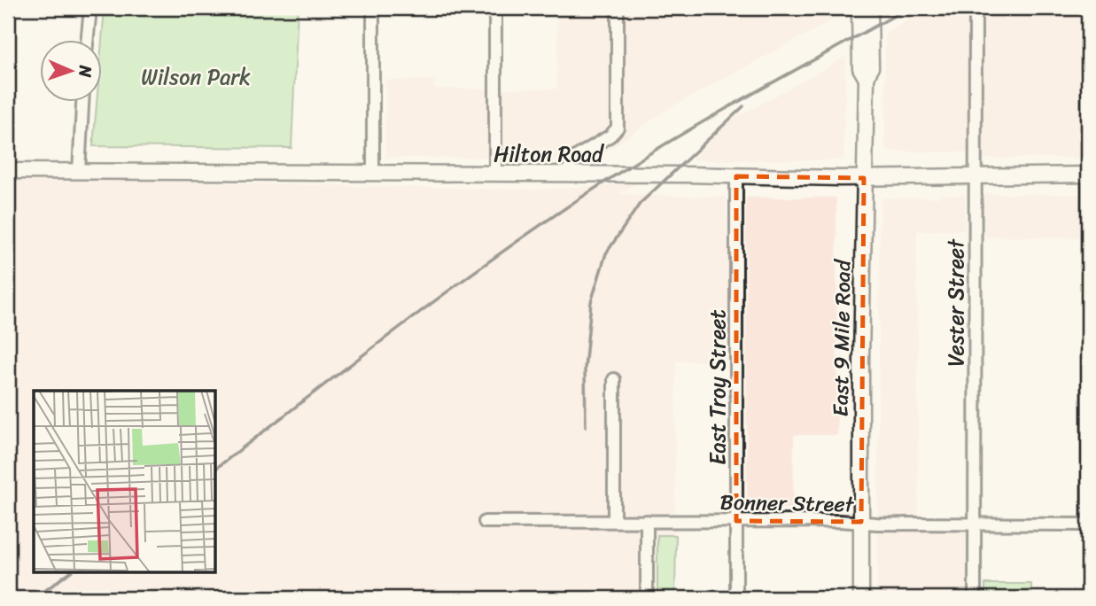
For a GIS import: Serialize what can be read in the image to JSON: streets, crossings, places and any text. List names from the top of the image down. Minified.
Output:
{"streets":{"street":["Hilton Road","Vester Street","East 9 Mile Road","East Troy Street","Bonner Street"]},"crossings":[["Hilton Road","Vester Street"],["Hilton Road","East 9 Mile Road"],["Hilton Road","East Troy Street"],["Vester Street","Bonner Street"],["East 9 Mile Road","Bonner Street"],["East Troy Street","Bonner Street"]],"parks":["Wilson Park"],"north":"right"}
